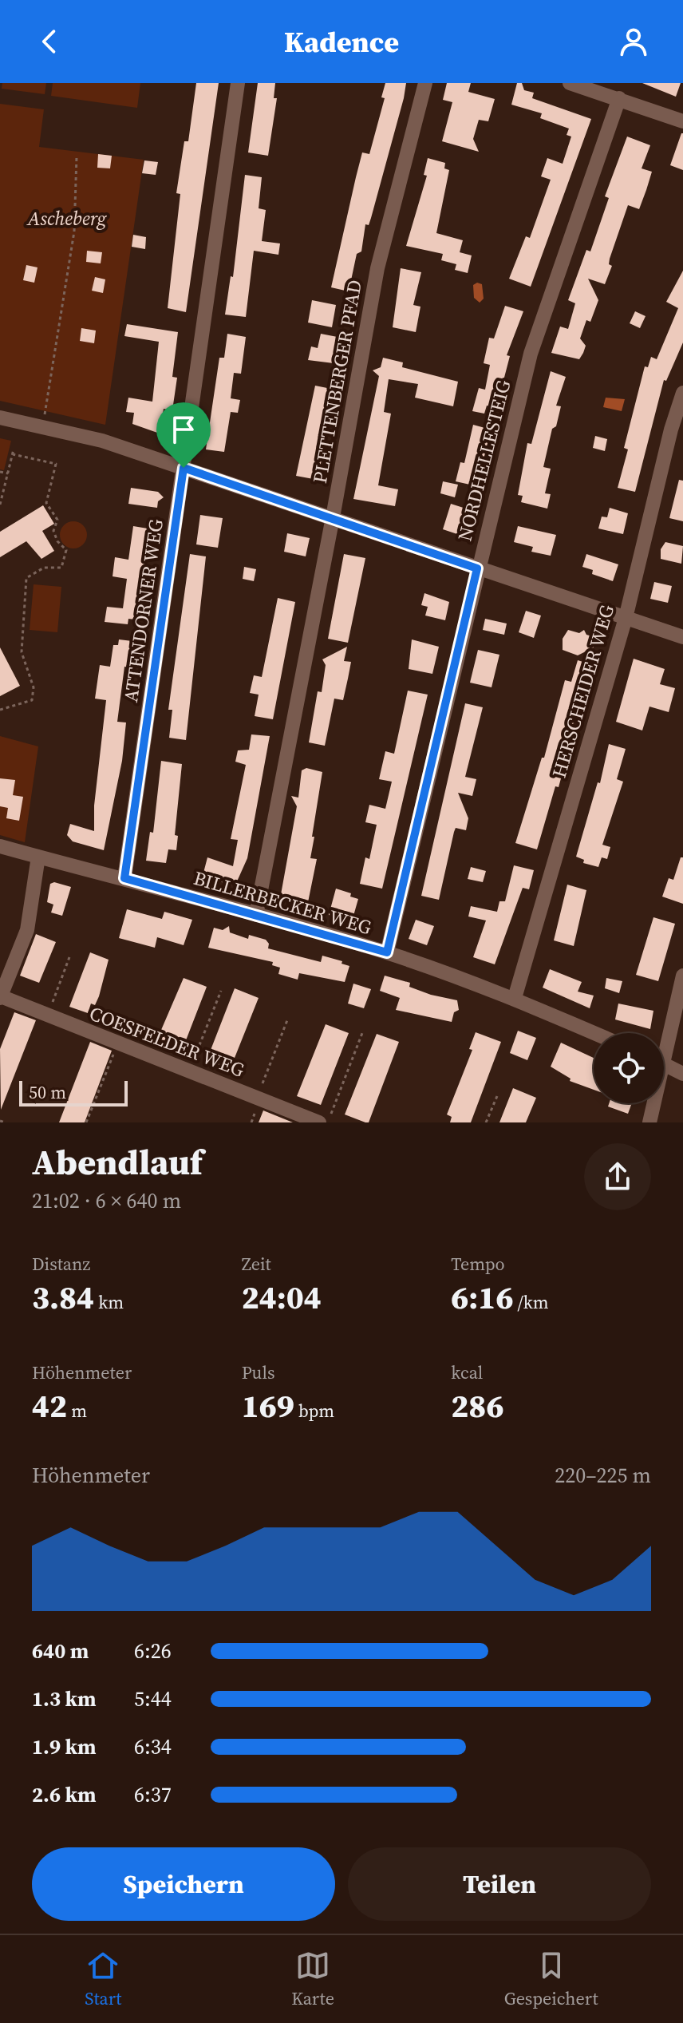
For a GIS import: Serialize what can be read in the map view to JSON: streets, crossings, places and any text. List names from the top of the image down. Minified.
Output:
{"streets":{"street":["PLETTENBERGER PFAD","NORDHELLESTEIG","ATTENDORNER WEG","HERSCHEIDER WEG","BILLERBECKER WEG","COESFELDER WEG"]},"crossings":[["PLETTENBERGER PFAD","BILLERBECKER WEG"],["NORDHELLESTEIG","BILLERBECKER WEG"],["ATTENDORNER WEG","BILLERBECKER WEG"],["HERSCHEIDER WEG","BILLERBECKER WEG"]],"parks":["Ascheberg"],"scale_bar":"50 m","page":{"header":"Kadence","scale":"50 m","heading":["Abendlauf","21:02 · 6 × 640 m"],"stats":[["Distanz","3.84 km"],["Zeit","24:04"],["Tempo","6:16 /km"],["Höhenmeter","42 m"],["Puls","169 bpm"],["kcal","286"]],"chart":["Höhenmeter","220–225 m"],"list":[{"name":"640 m","note":"6:26"},{"name":"1.3 km","note":"5:44"},{"name":"1.9 km","note":"6:34"},{"name":"2.6 km","note":"6:37"}],"buttons":["Speichern","Teilen"],"tabs":["Start","Karte","Gespeichert"]}}
